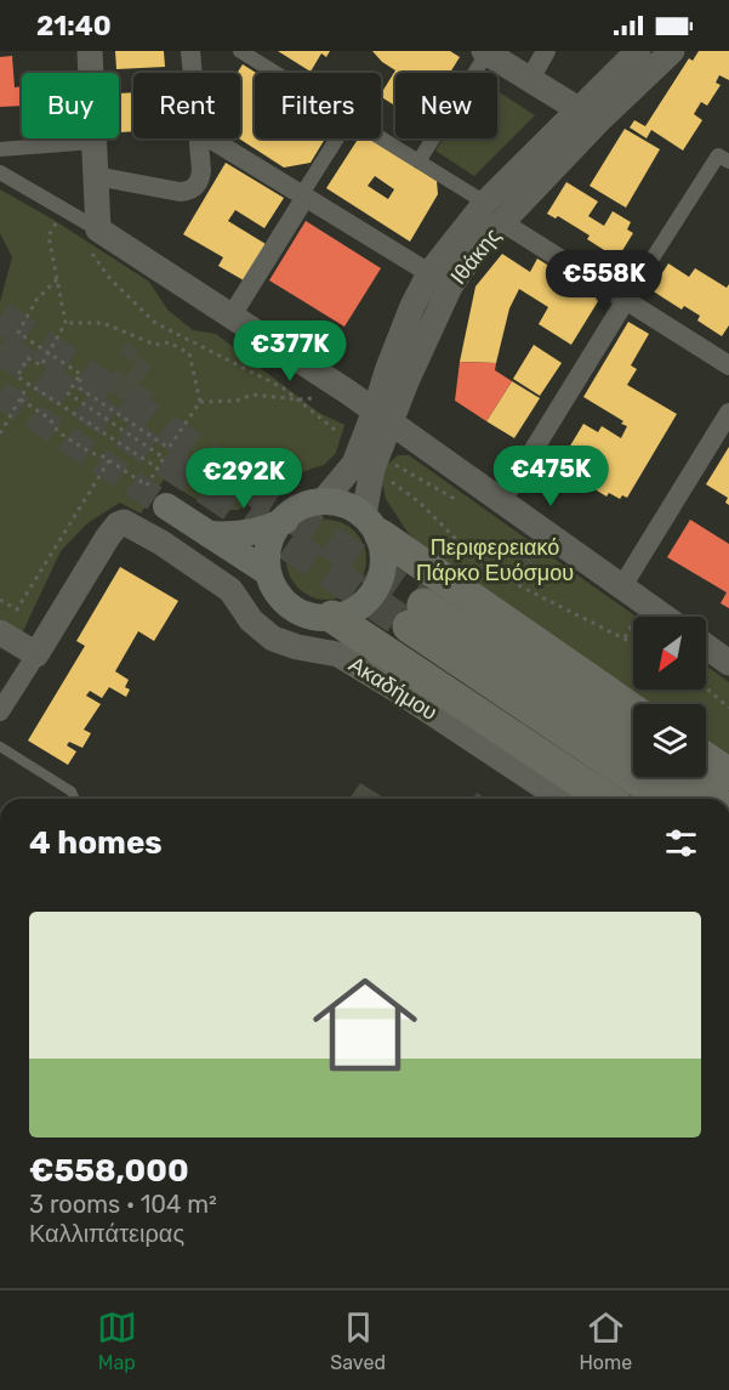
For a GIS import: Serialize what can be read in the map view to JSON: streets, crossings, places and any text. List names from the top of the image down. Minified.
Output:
{"streets":{"main road":["Ιθάκης"],"street":["Ακαδήμου"]},"parks":["Περιφερειακό Πάρκο Ευόσμου"],"north":"bottom left","page":{"status":"21:40","chip":["Buy","Rent","Filters","New"],"price":["€558K","€377K","€475K","€292K"],"heading":"4 homes","list":[{"name":"€558,000","note":"3 rooms · 104 m² · Καλλιπάτειρας"}],"tabs":["Map","Saved","Home"]}}
